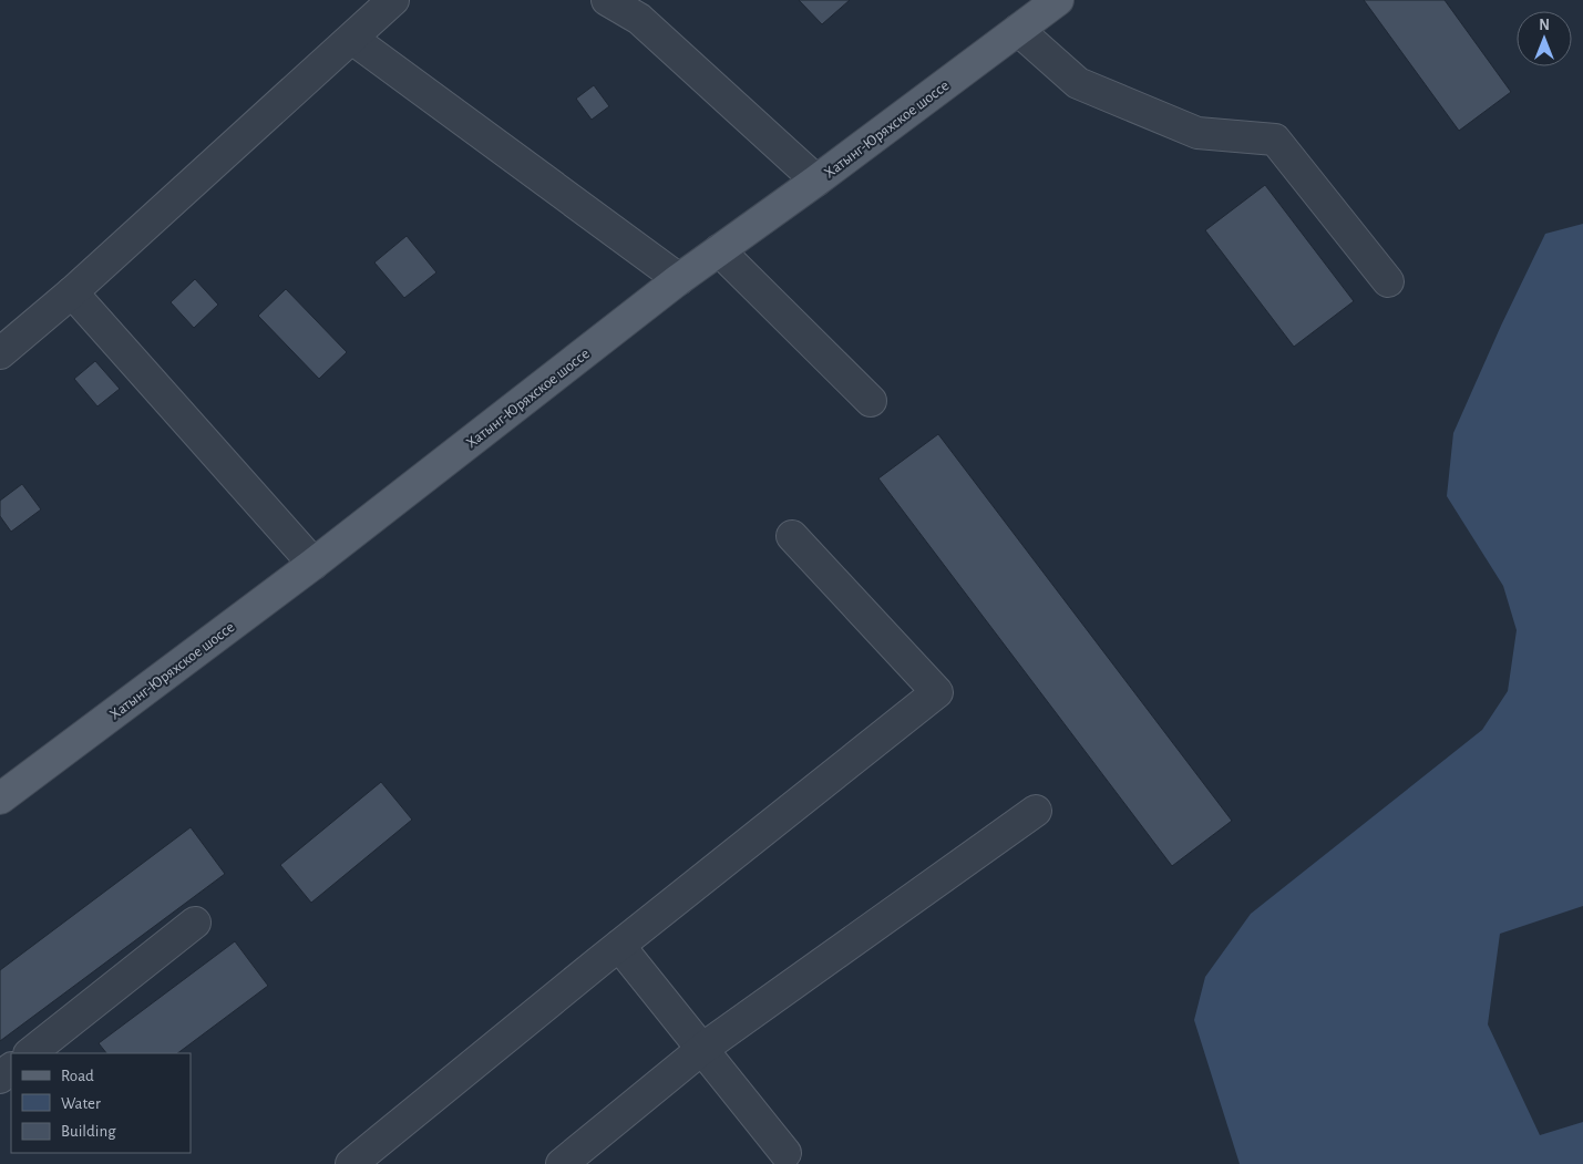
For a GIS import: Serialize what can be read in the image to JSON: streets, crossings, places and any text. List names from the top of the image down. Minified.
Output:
{"streets":{"main road":["Хатынг-Юряхское шоссе"]},"legend":["Road","Water","Building"],"north":"top"}
